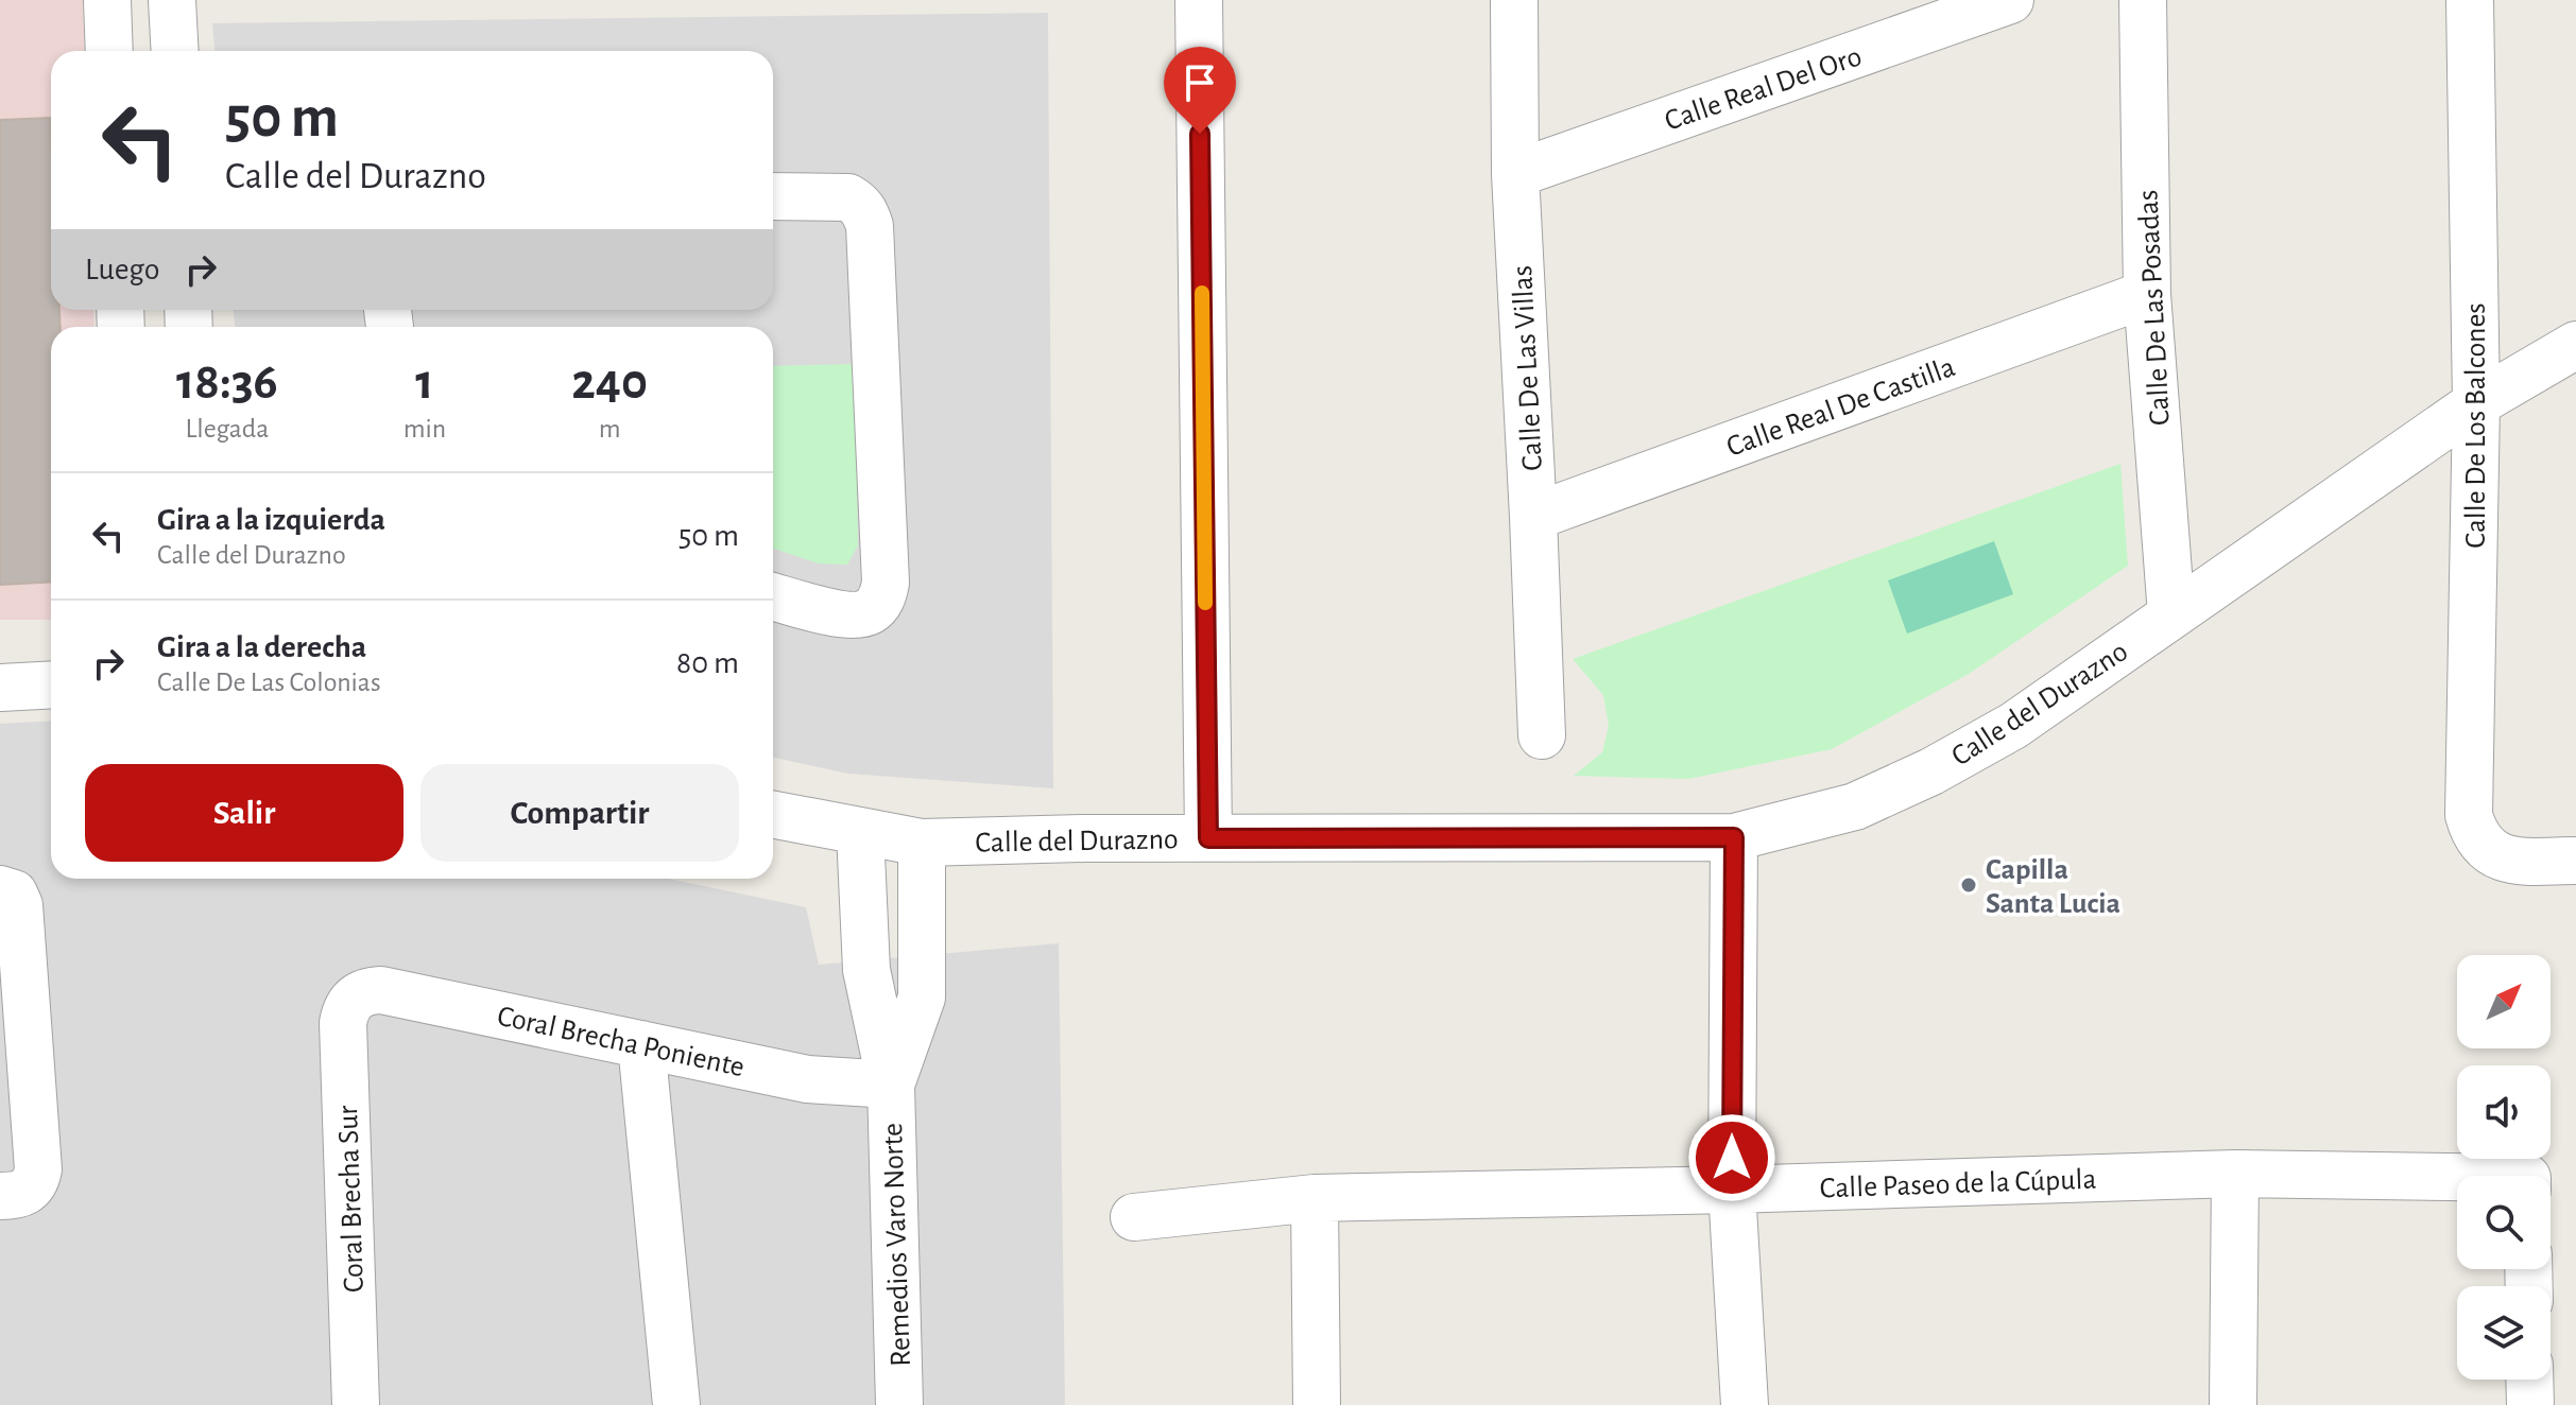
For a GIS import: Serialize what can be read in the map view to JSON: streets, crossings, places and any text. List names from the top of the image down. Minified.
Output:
{"streets":{"street":["Calle Real Del Oro","Calle De Las Posadas","Calle De Las Villas","Calle Real De Castilla","Calle De Los Balcones","Calle del Durazno","Coral Brecha Poniente","Calle Paseo de la Cúpula","Coral Brecha Sur","Remedios Varo Norte"]},"crossings":[["Calle Real Del Oro","Calle De Las Villas"],["Calle De Las Posadas","Calle Real De Castilla"],["Calle De Las Posadas","Calle del Durazno"],["Calle De Las Villas","Calle Real De Castilla"],["Calle De Los Balcones","Calle del Durazno"],["Calle del Durazno","Remedios Varo Norte"],["Coral Brecha Poniente","Coral Brecha Sur"],["Coral Brecha Poniente","Remedios Varo Norte"]],"places":["Capilla Santa Lucia"],"north":"top right","page":{"turn":["50 m","Calle del Durazno"],"then":"Luego","eta":["18:36","Llegada","1","min","240","m"],"list":[{"name":"Gira a la izquierda","note":"Calle del Durazno","value":"50 m"},{"name":"Gira a la derecha","note":"Calle De Las Colonias","value":"80 m"}],"buttons":["Salir","Compartir"]}}
